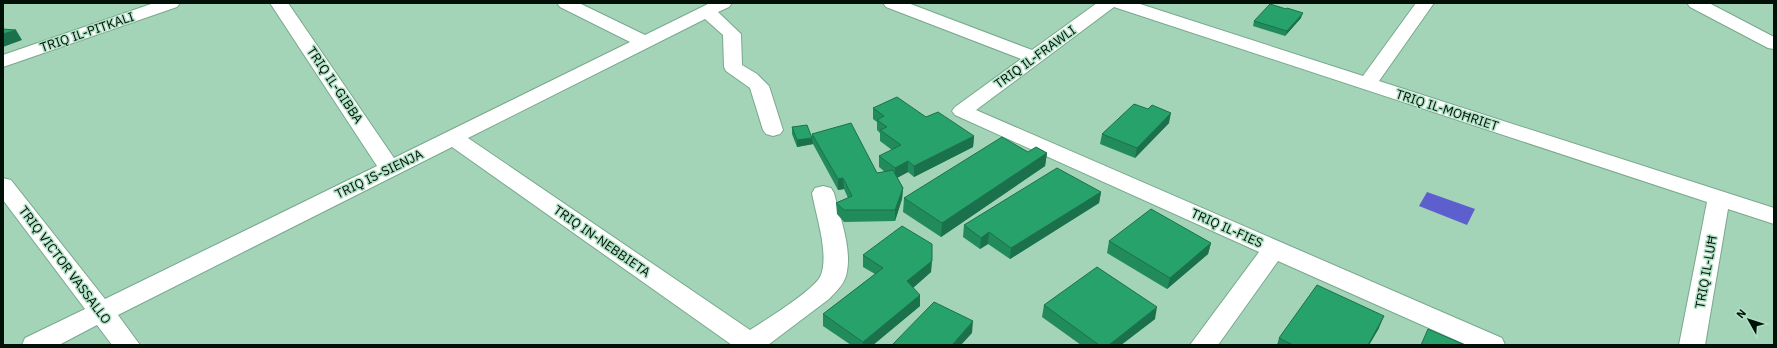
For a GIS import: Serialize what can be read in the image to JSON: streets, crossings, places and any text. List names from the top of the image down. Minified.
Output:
{"streets":{"street":["TRIQ IL-PITKALI","TRIQ IL-FRAWLI","TRIQ IL-GIBBA","TRIQ IL-MOĦRIET","TRIQ IS-SIENJA","TRIQ IL-FIES","TRIQ IN-NEBBIETA","TRIQ VICTOR VASSALLO","TRIQ IL-LUĦ"]},"crossings":[["TRIQ IL-FRAWLI","TRIQ IL-FIES"],["TRIQ IL-GIBBA","TRIQ IS-SIENJA"],["TRIQ IL-MOĦRIET","TRIQ IL-LUĦ"],["TRIQ IS-SIENJA","TRIQ IN-NEBBIETA"],["TRIQ IS-SIENJA","TRIQ VICTOR VASSALLO"]],"north":"top left"}
